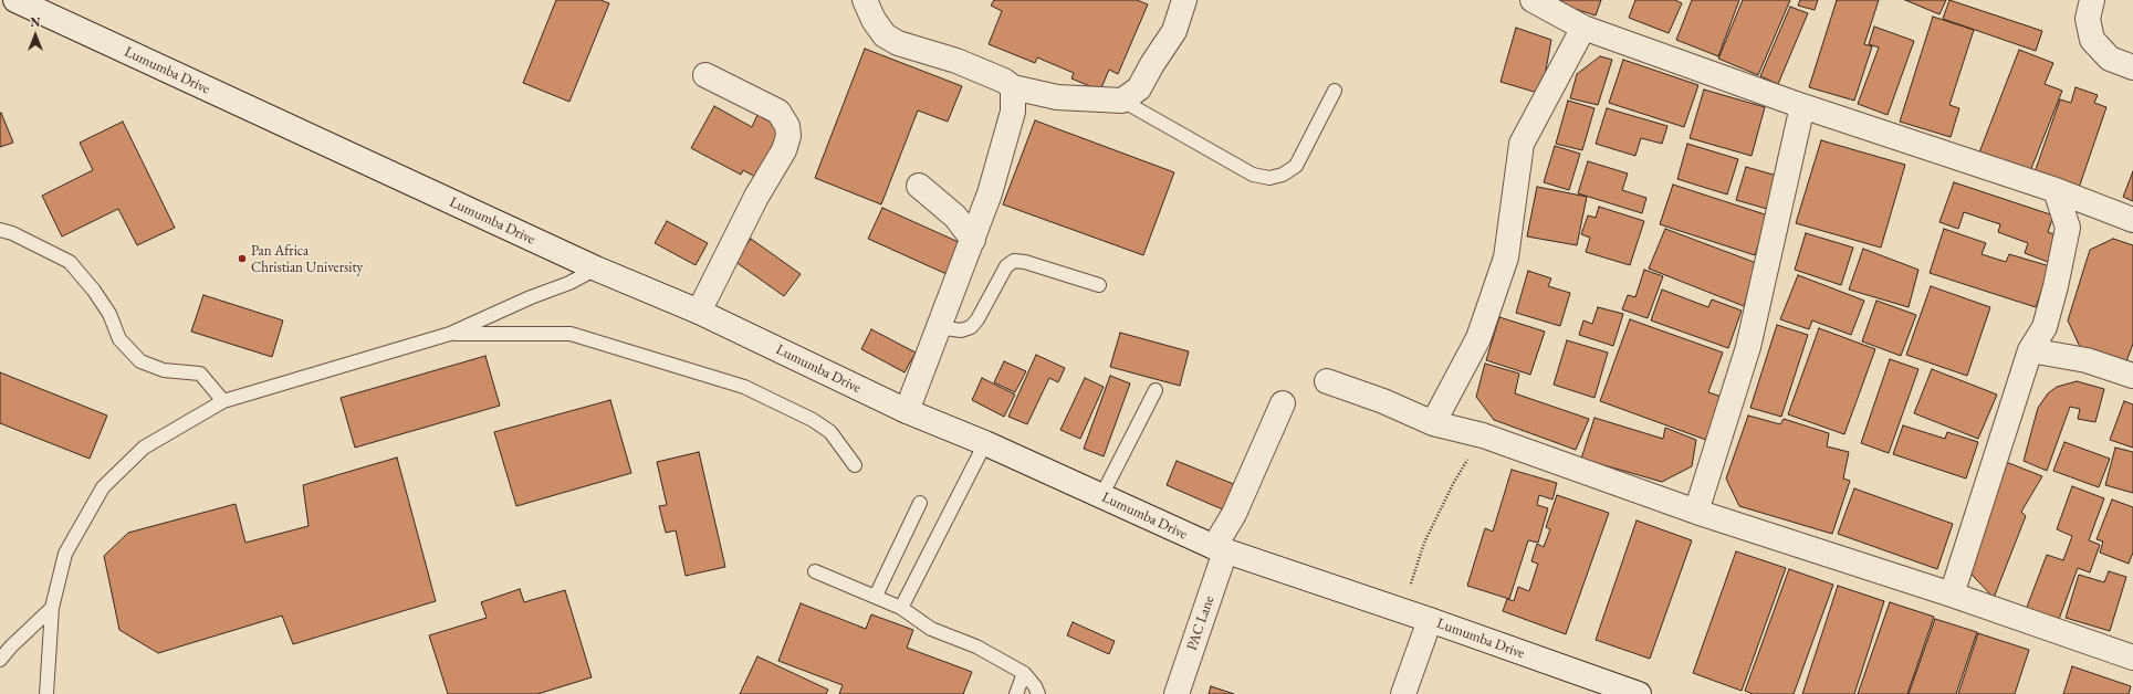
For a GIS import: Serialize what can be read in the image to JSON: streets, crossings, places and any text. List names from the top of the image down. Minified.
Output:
{"streets":{"street":["Lumumba Drive","PAC Lane"]},"crossings":[["Lumumba Drive","PAC Lane"]],"places":["Pan Africa Christian University"],"north":"top"}
